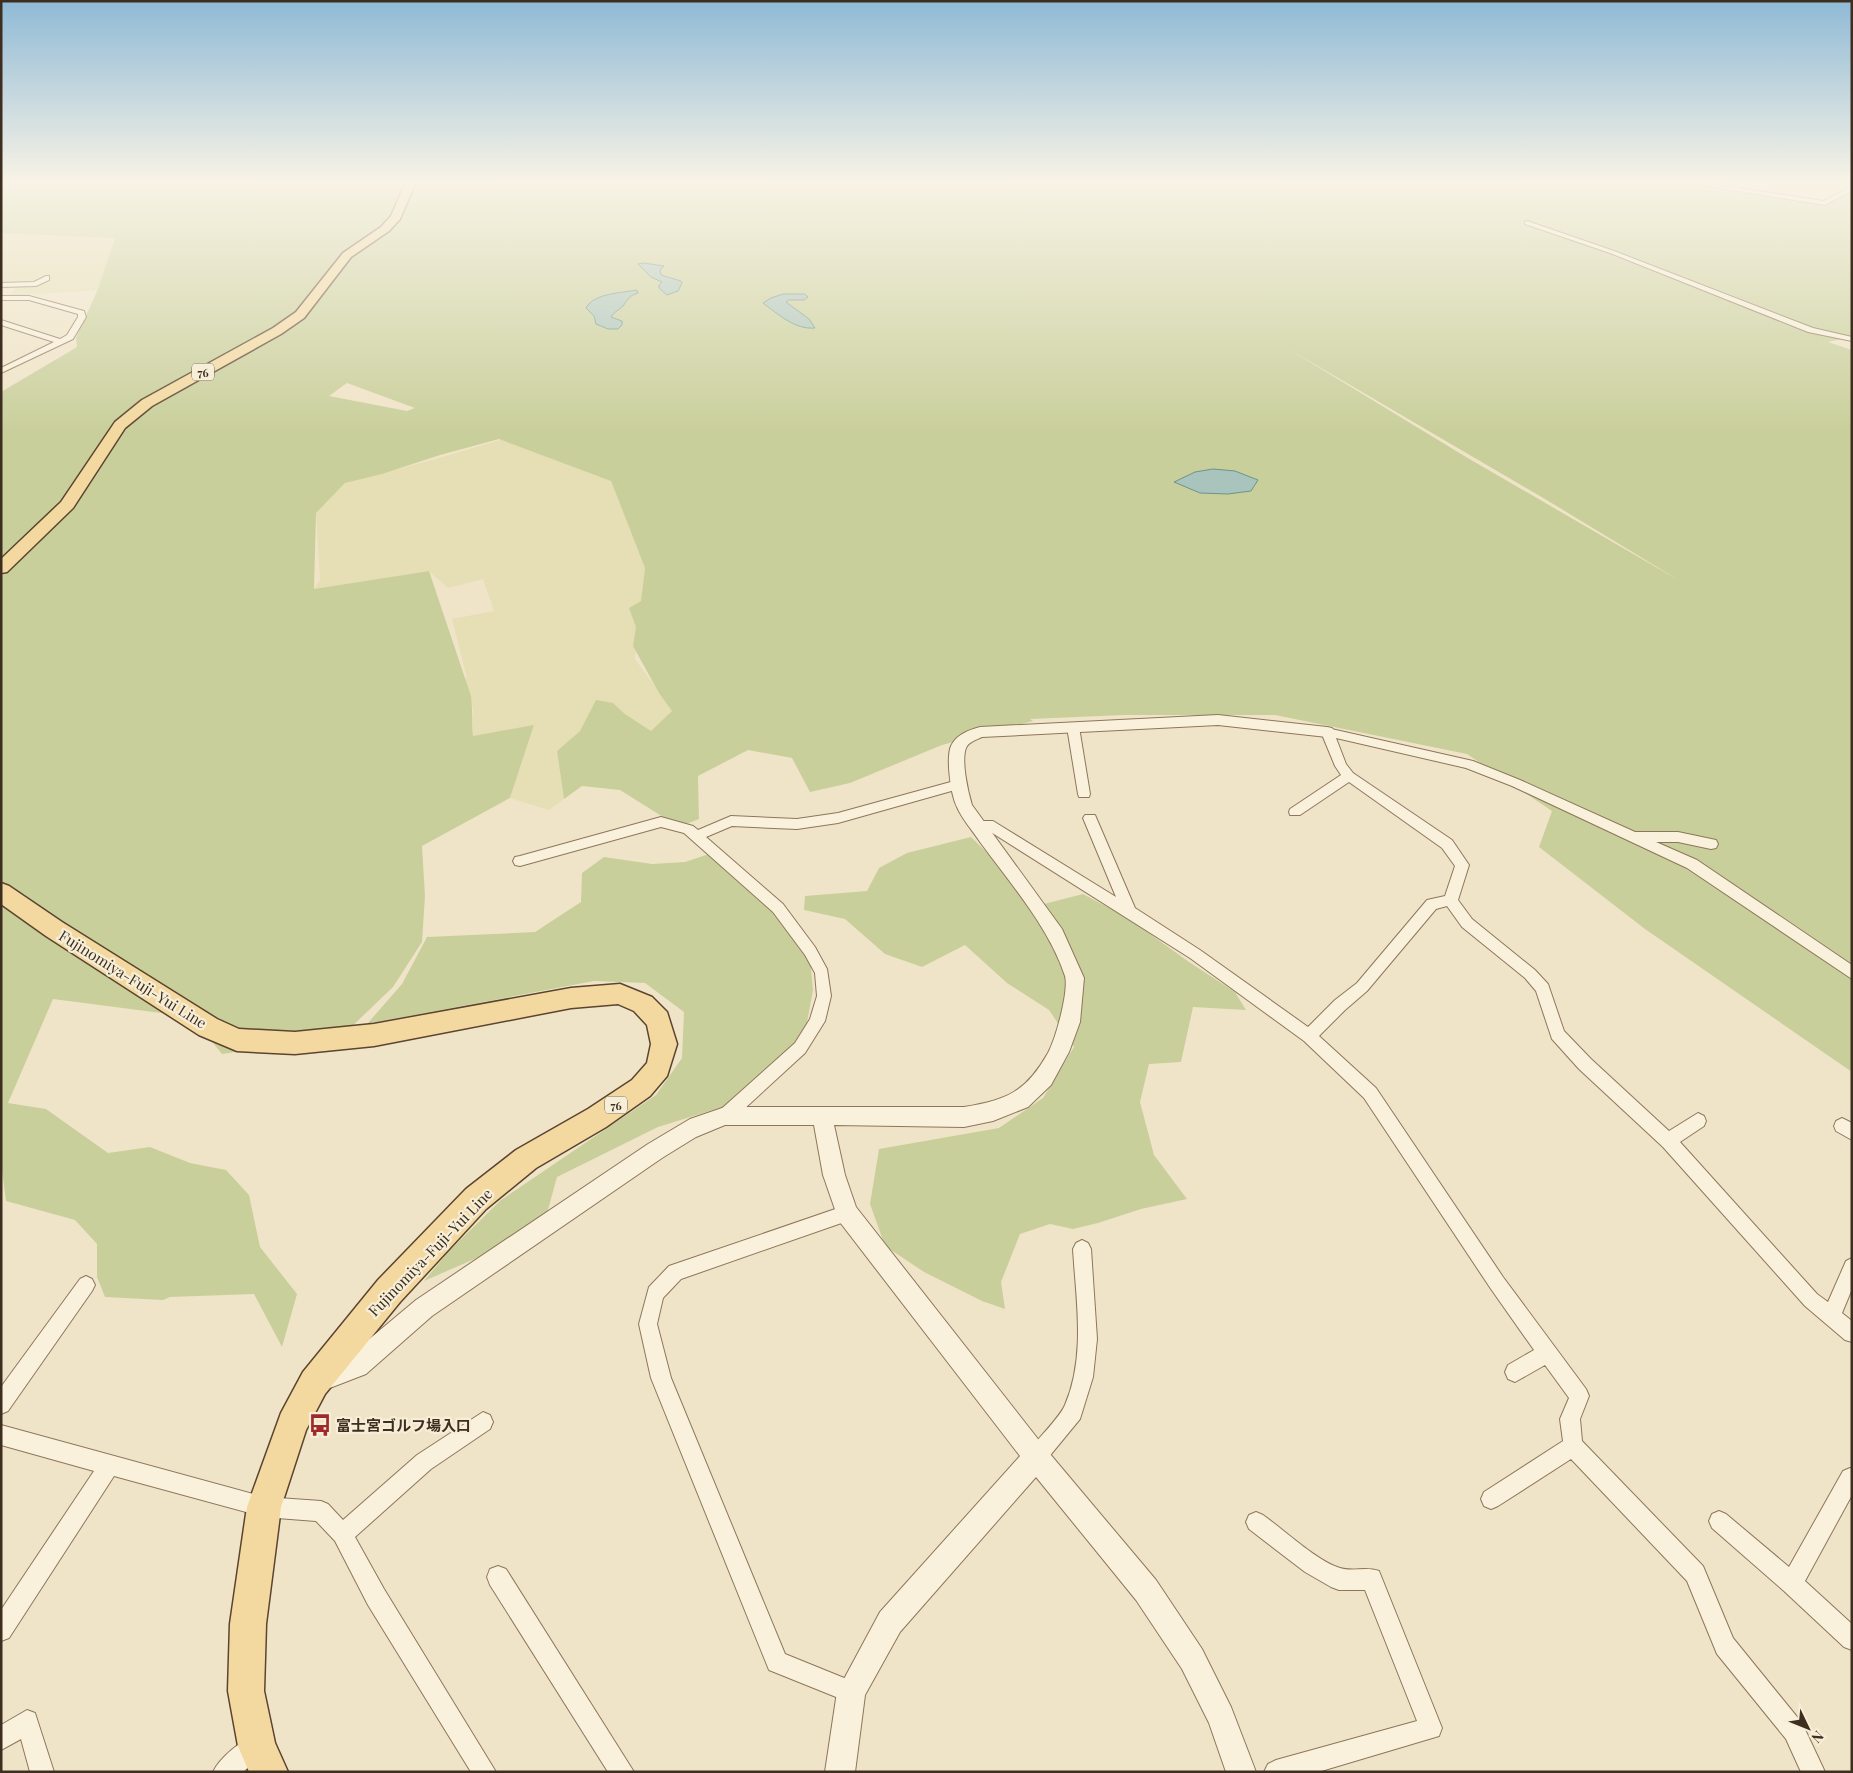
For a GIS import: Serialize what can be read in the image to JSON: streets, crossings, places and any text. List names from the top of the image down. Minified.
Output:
{"streets":{"main road":["76","Fujinomiya-Fuji-Yui Line"]},"places":{"bus stop":["富士宮ゴルフ場入口"]},"north":"bottom right"}
